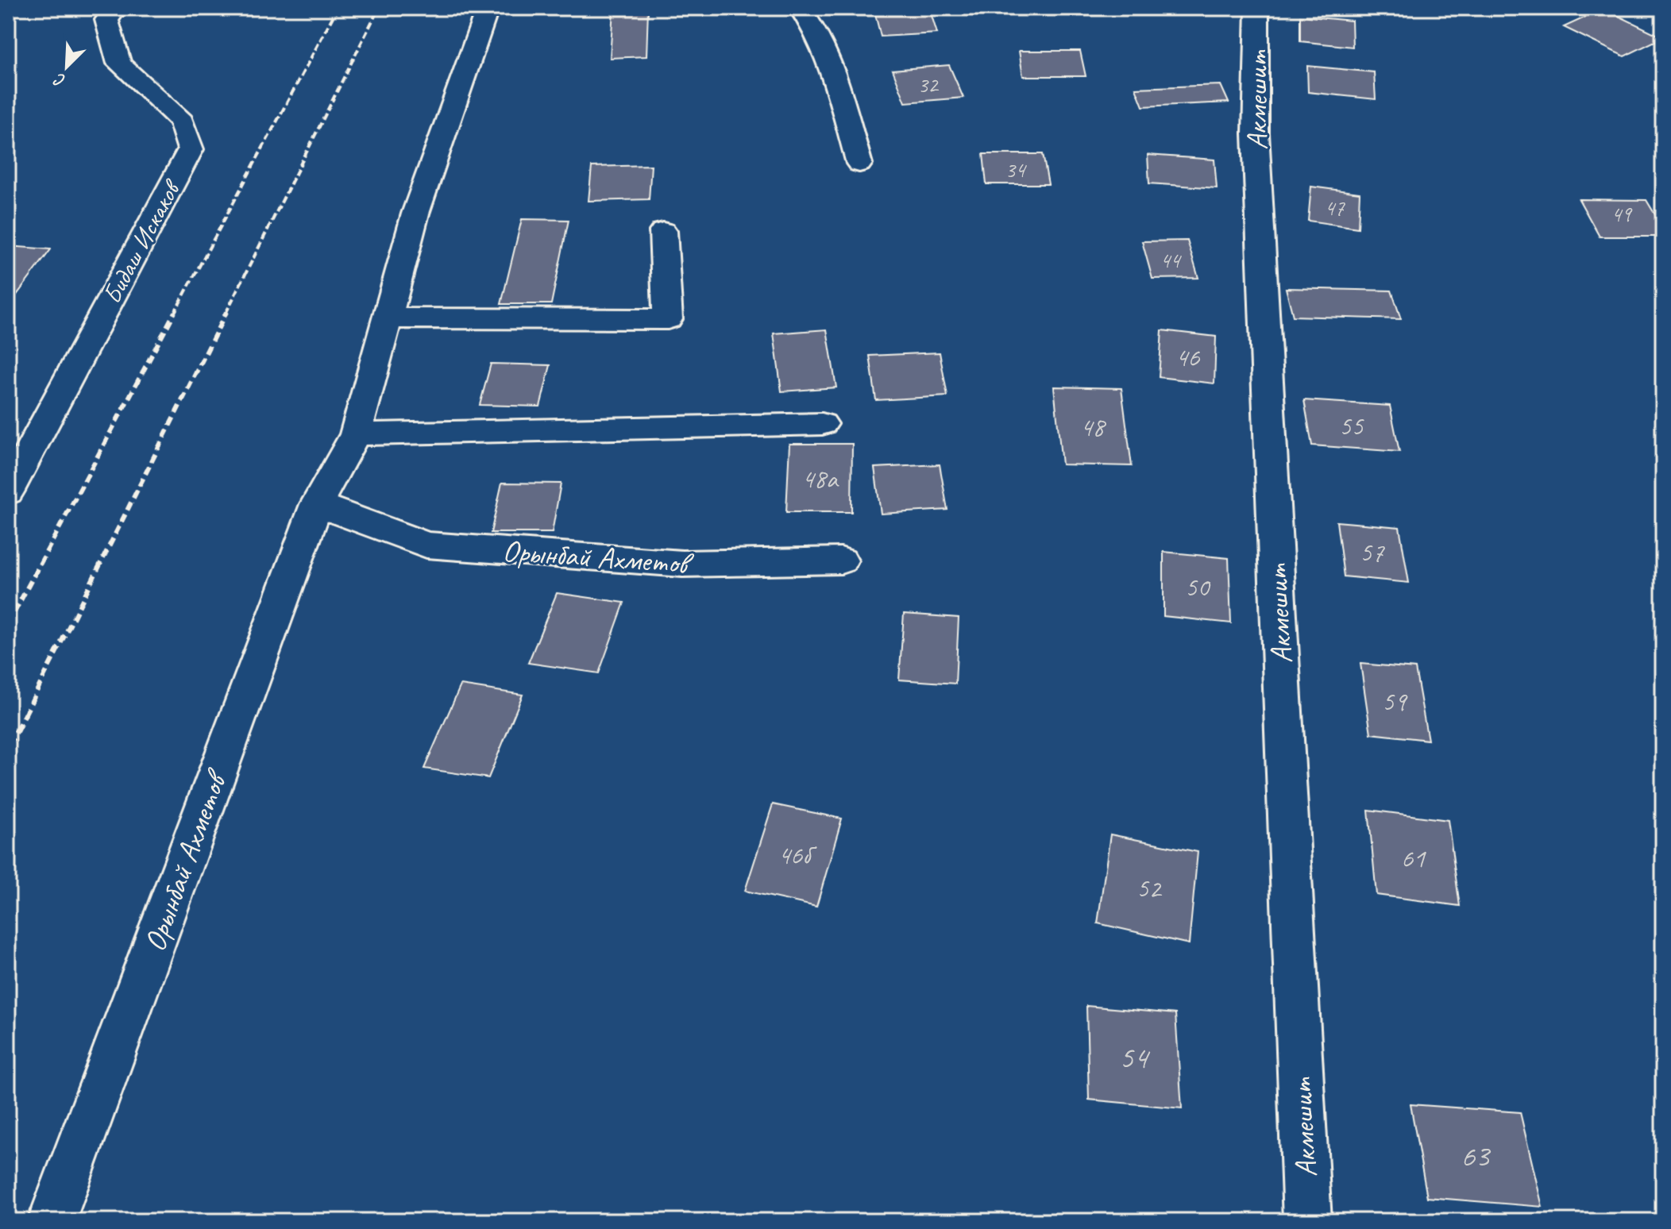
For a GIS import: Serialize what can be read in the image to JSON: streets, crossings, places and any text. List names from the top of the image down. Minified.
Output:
{"streets":{"street":["Акмешит","Бидаш Искаков","Орынбай Ахметов"]},"house_numbers":["32","34","47","49","44","46","55","48","48а","57","50","59","46б","61","52","54","63"],"north":"bottom left"}
